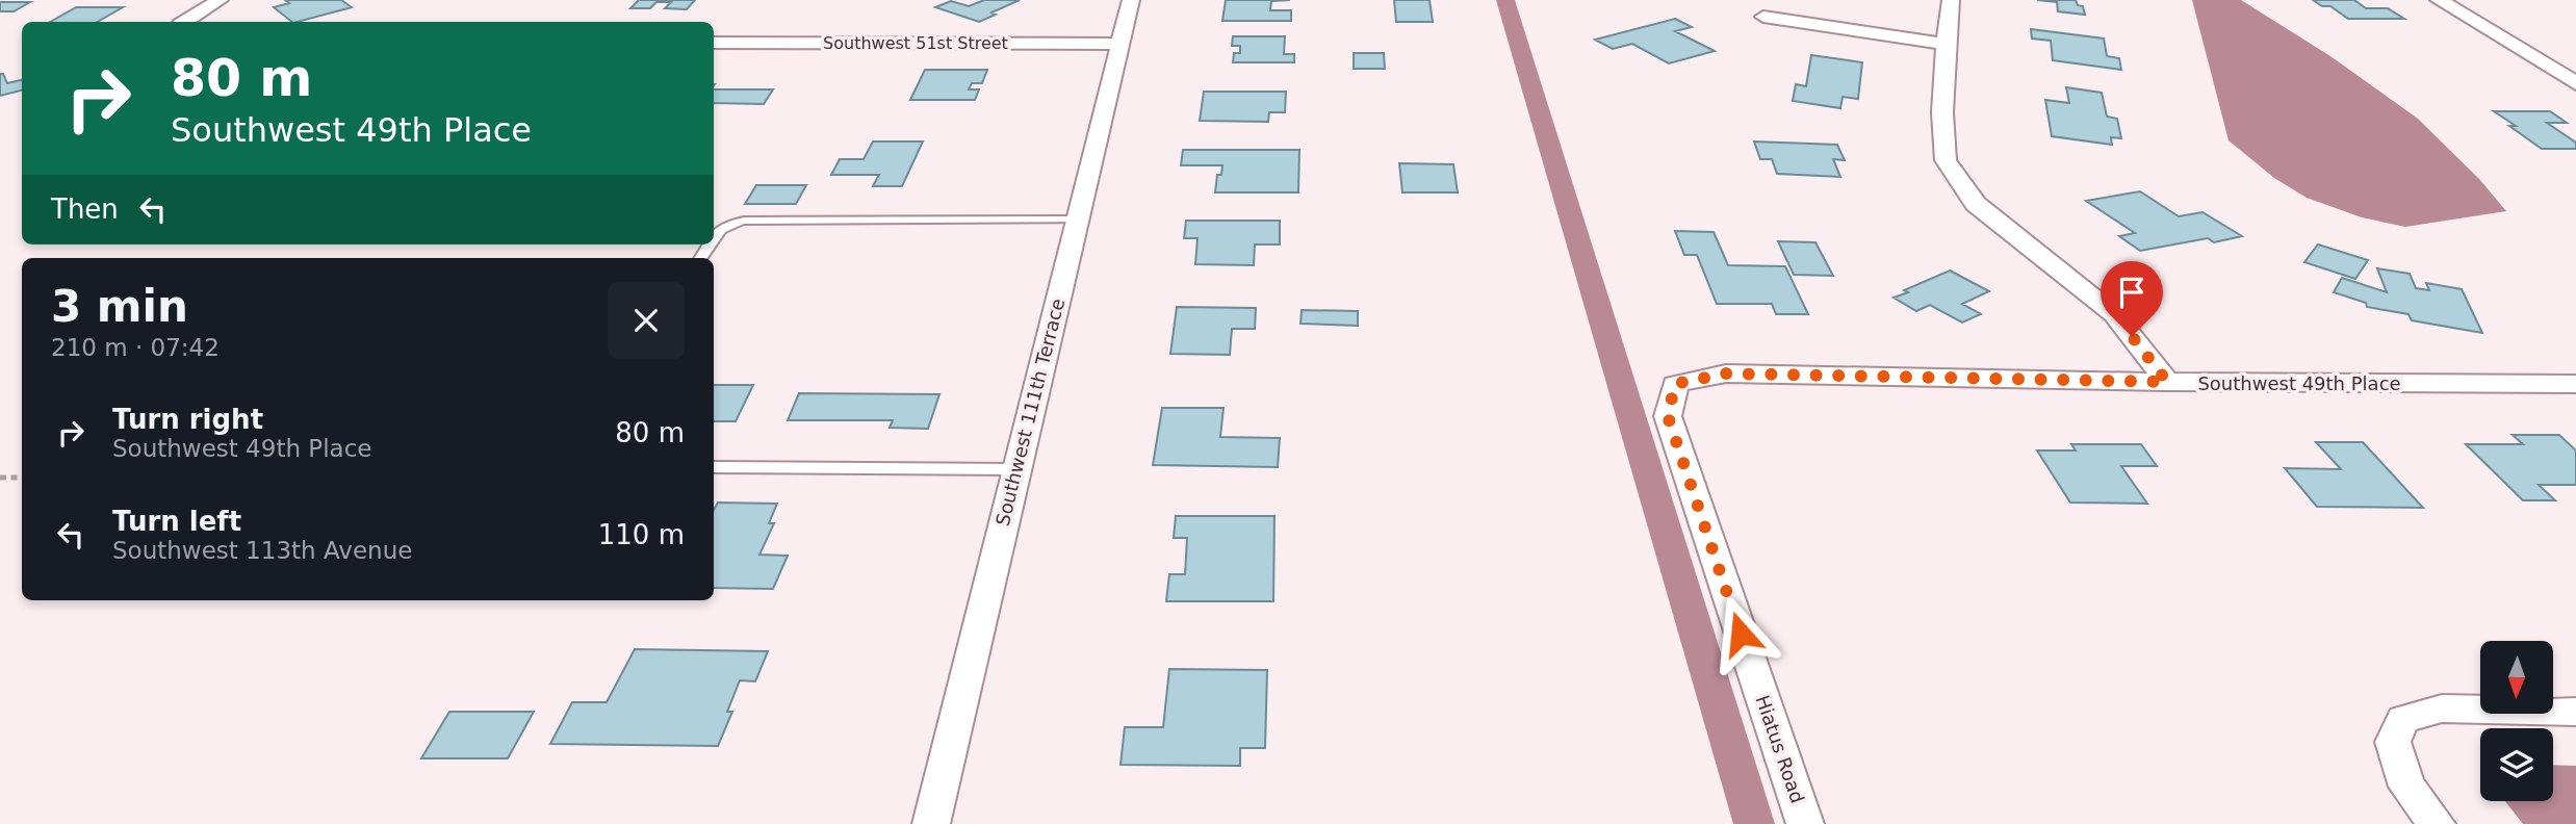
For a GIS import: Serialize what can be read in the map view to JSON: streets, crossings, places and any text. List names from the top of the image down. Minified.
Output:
{"streets":{"street":["Southwest 51st Street","Southwest 49th Place","Southwest 111th Terrace","Hiatus Road"]},"crossings":[["Southwest 51st Street","Southwest 111th Terrace"],["Southwest 49th Place","Hiatus Road"]],"north":"bottom","page":{"turn":["80 m","Southwest 49th Place"],"then":"Then","heading":["3 min","210 m · 07:42"],"list":[{"name":"Turn right","note":"Southwest 49th Place","value":"80 m"},{"name":"Turn left","note":"Southwest 113th Avenue","value":"110 m"}]}}
